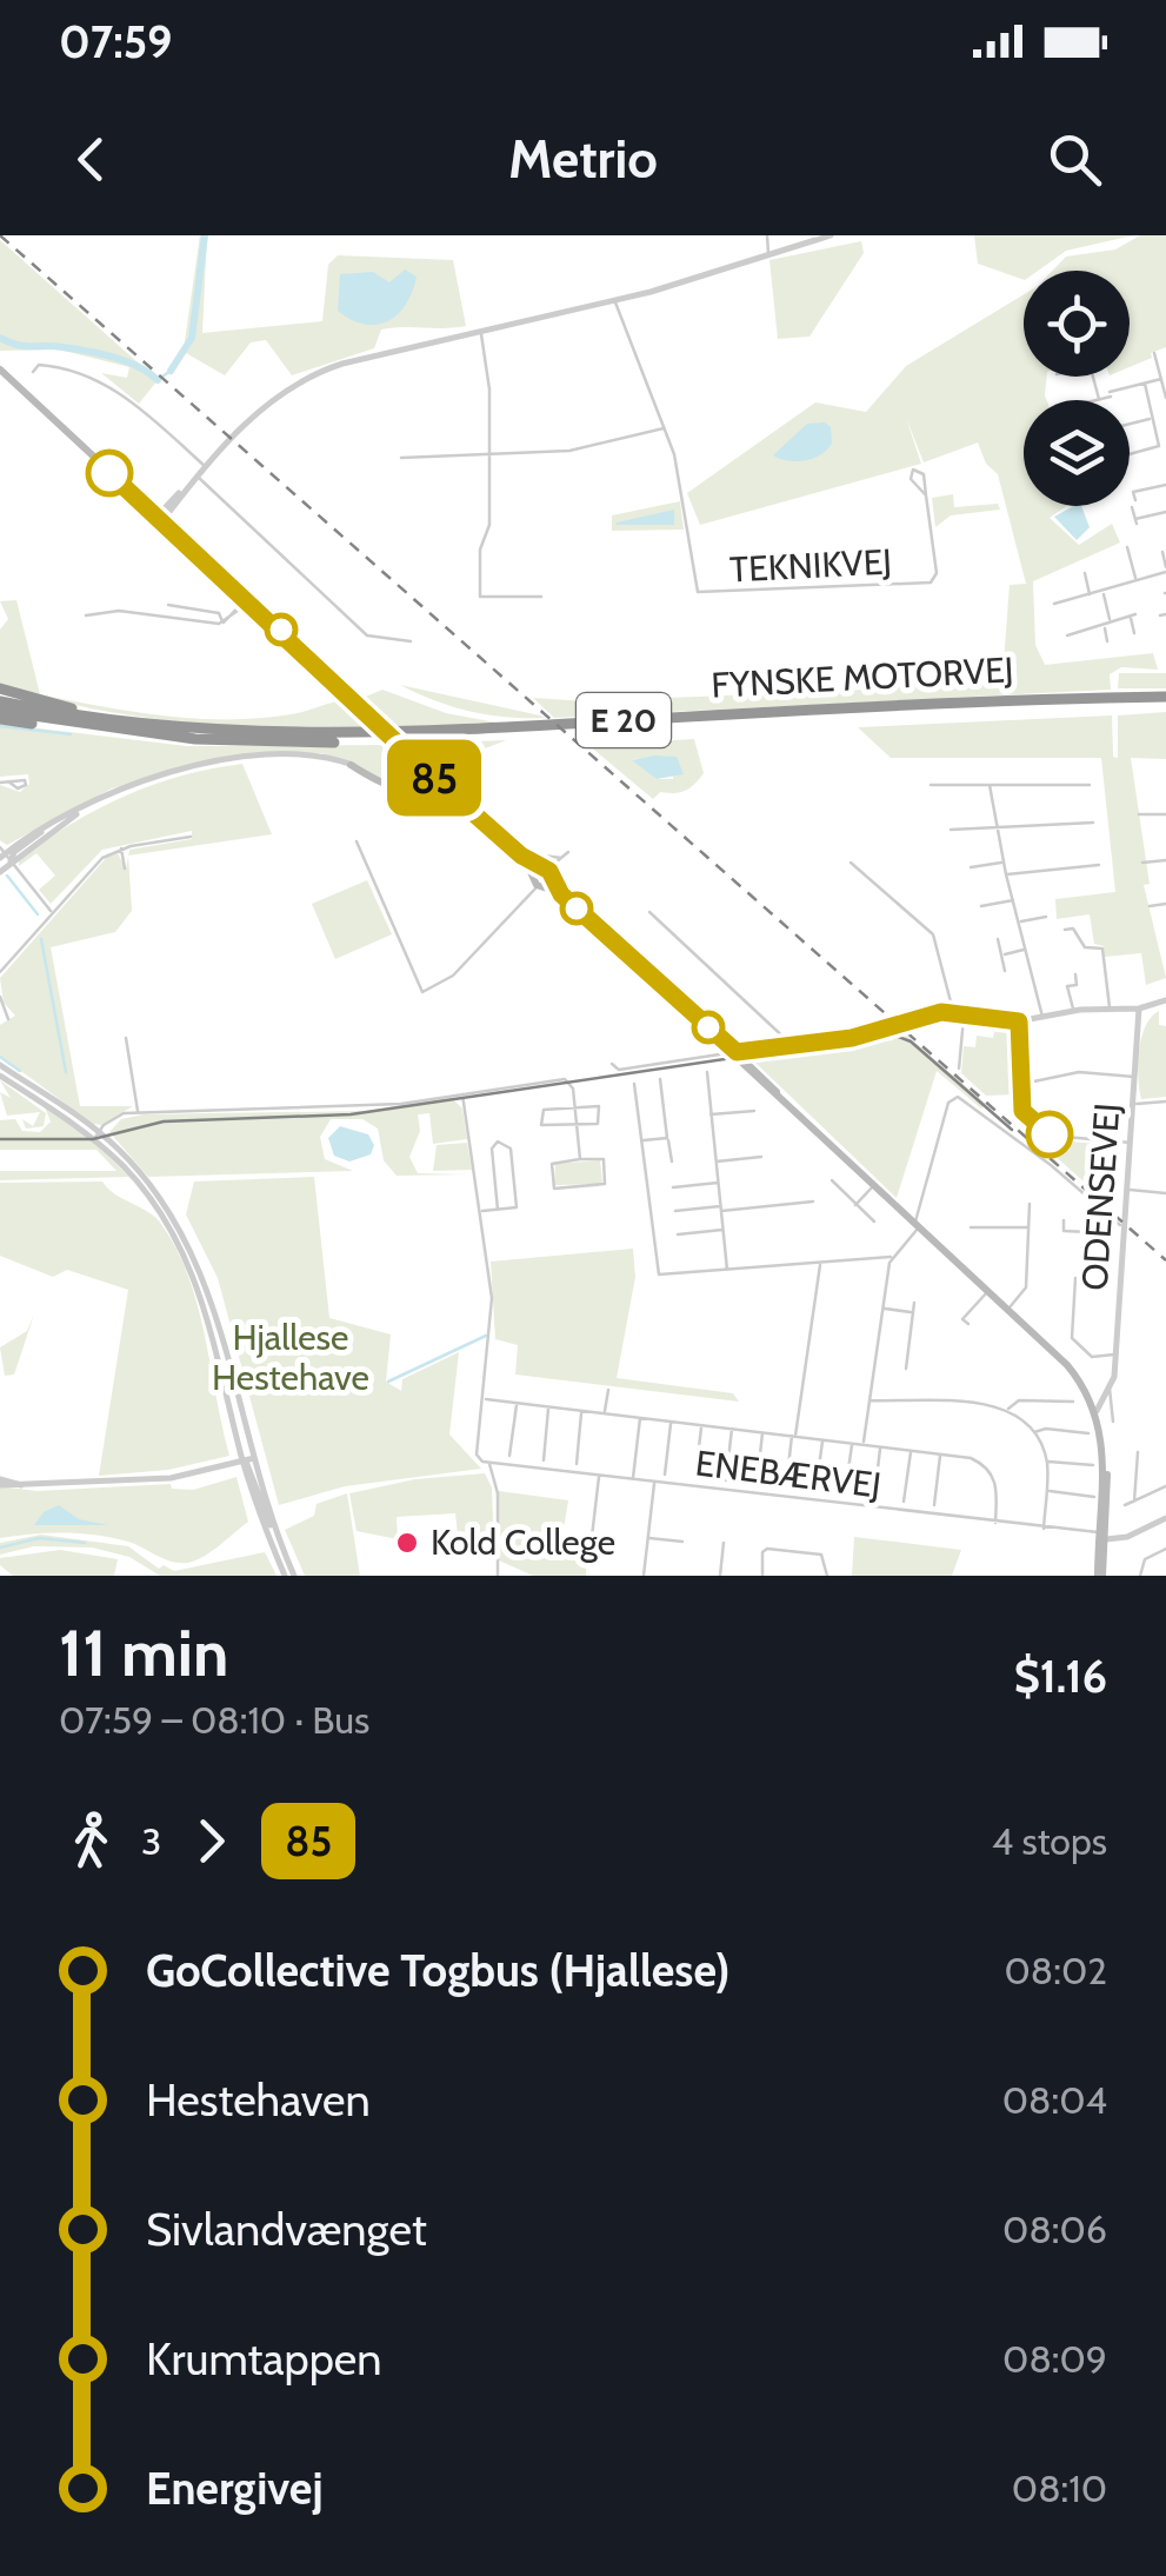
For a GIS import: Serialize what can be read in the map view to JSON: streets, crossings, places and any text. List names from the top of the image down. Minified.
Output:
{"streets":{"highway":["FYNSKE MOTORVEJ","E 20"],"street":["TEKNIKVEJ","ODENSEVEJ","ENEBÆRVEJ"]},"parks":["Hjallese Hestehave"],"places":["Kold College"],"lines":["bus line 85"],"page":{"status":"07:59","header":"Metrio","on_map":"85","heading":["11 min","07:59 – 08:10 · Bus","$1.16"],"legs":["3","85","4 stops"],"list":[{"name":"GoCollective Togbus (Hjallese)","value":"08:02"},{"name":"Hestehaven","value":"08:04"},{"name":"Sivlandvænget","value":"08:06"},{"name":"Krumtappen","value":"08:09"},{"name":"Energivej","value":"08:10"}]}}
